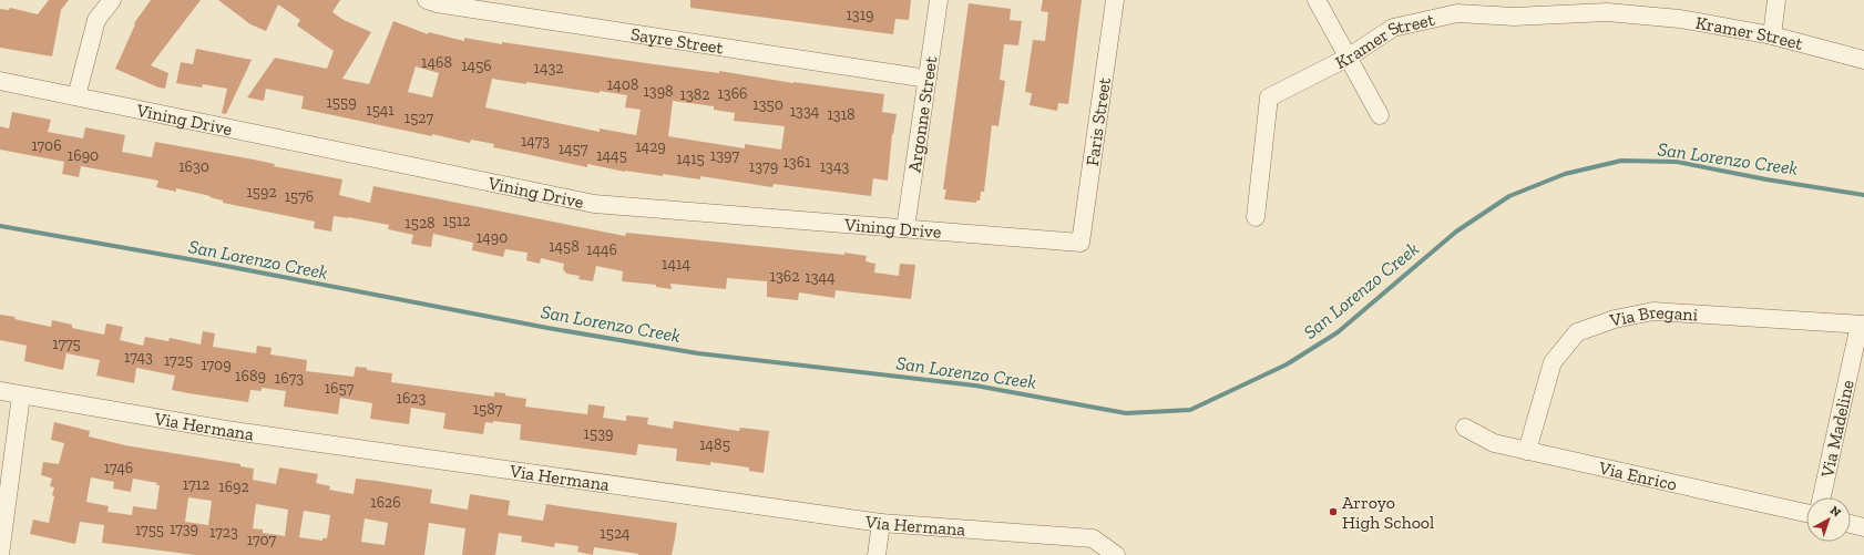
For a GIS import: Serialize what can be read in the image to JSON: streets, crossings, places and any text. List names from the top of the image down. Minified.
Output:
{"streets":{"street":["Kramer Street","Sayre Street","Argonne Street","Vining Drive","Faris Street","Via Bregani","Via Hermana","Via Madeline","Via Enrico"]},"crossings":[["Sayre Street","Argonne Street"],["Argonne Street","Vining Drive"],["Vining Drive","Faris Street"],["Via Bregani","Via Madeline"],["Via Bregani","Via Enrico"]],"water":["San Lorenzo Creek"],"places":["Arroyo High School"],"house_numbers":["1319","1468","1456","1432","1408","1398","1366","1382","1559","1350","1541","1334","1318","1527","1473","1706","1429","1457","1690","1445","1397","1415","1361","1630","1379","1343","1592","1576","1512","1528","1490","1458","1446","1414","1362","1344","1775","1743","1725","1709","1689","1673","1657","1623","1587","1539","1485","1746","1712","1692","1626","1739","1755","1723","1524","1707"],"north":"top right"}
